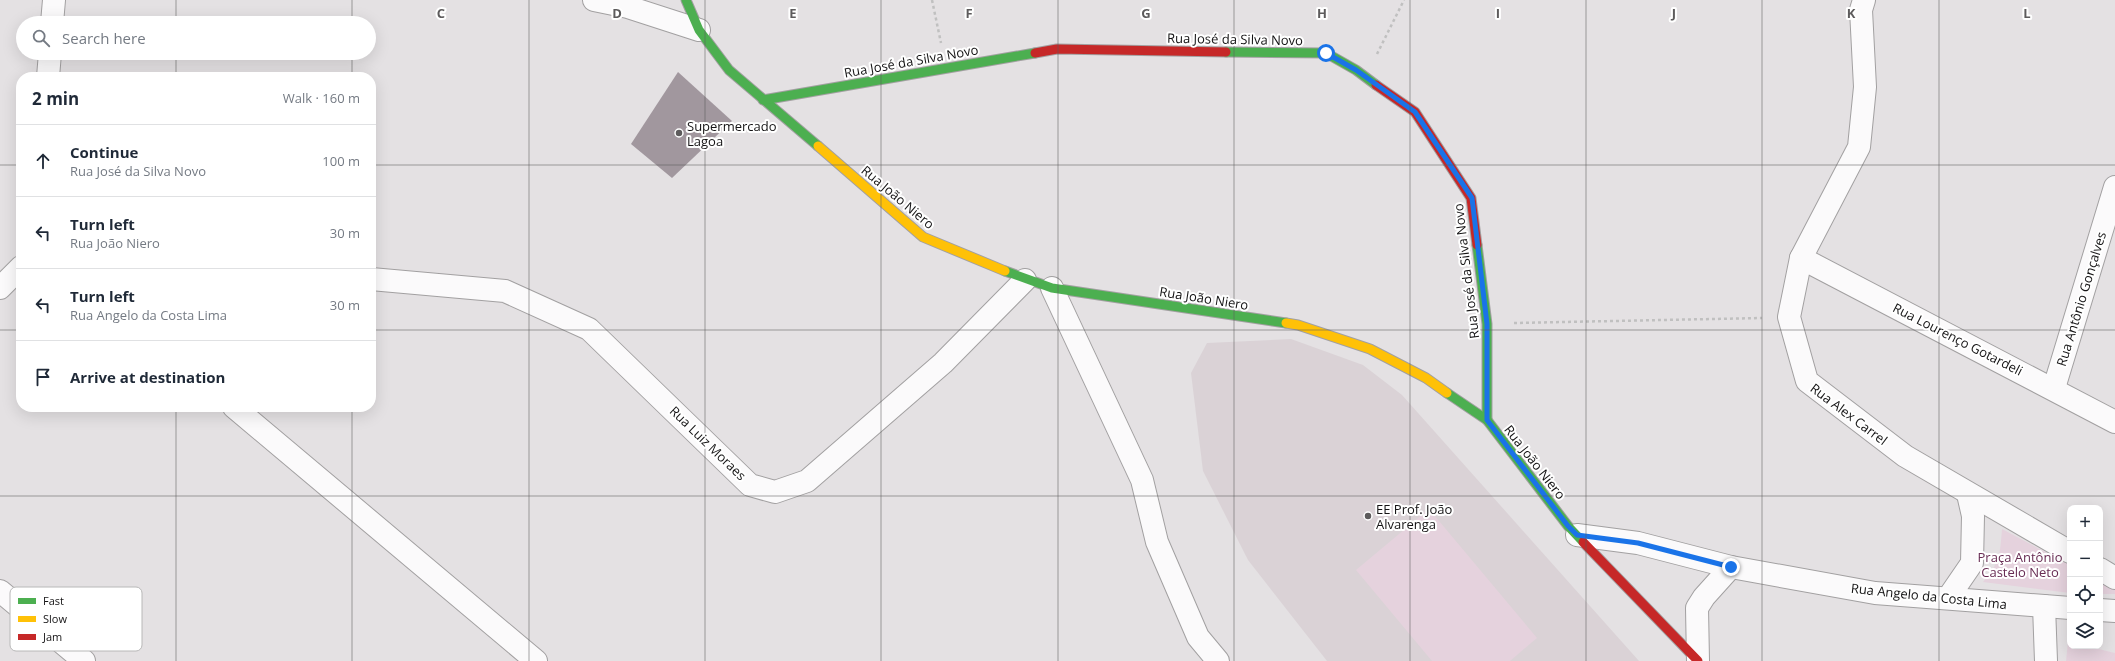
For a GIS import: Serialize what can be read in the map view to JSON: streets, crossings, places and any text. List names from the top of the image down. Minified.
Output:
{"streets":{"street":["Rua José da Silva Novo","Rua João Niero","Rua Antônio Gonçalves","Rua Lourenço Gotardeli","Rua Alex Carrel","Rua Luiz Moraes","Rua Angelo da Costa Lima"]},"crossings":[["Rua José da Silva Novo","Rua João Niero"],["Rua João Niero","Rua Luiz Moraes"],["Rua João Niero","Rua Angelo da Costa Lima"],["Rua Antônio Gonçalves","Rua Lourenço Gotardeli"],["Rua Lourenço Gotardeli","Rua Alex Carrel"]],"parks":["Praça Antônio Castelo Neto"],"places":["Supermercado Lagoa","EE Prof. João Alvarenga"],"legend":["Fast","Slow","Jam"],"page":{"search":"Search here","heading":["2 min","Walk · 160 m"],"list":[["Continue","Rua José da Silva Novo","100 m"],["Turn left","Rua João Niero","30 m"],["Turn left","Rua Angelo da Costa Lima","30 m"],"Arrive at destination"],"map_buttons":["+","−"]},"grid":{"columns":["C","D","E","F","G","H","I","J","K","L"]}}
